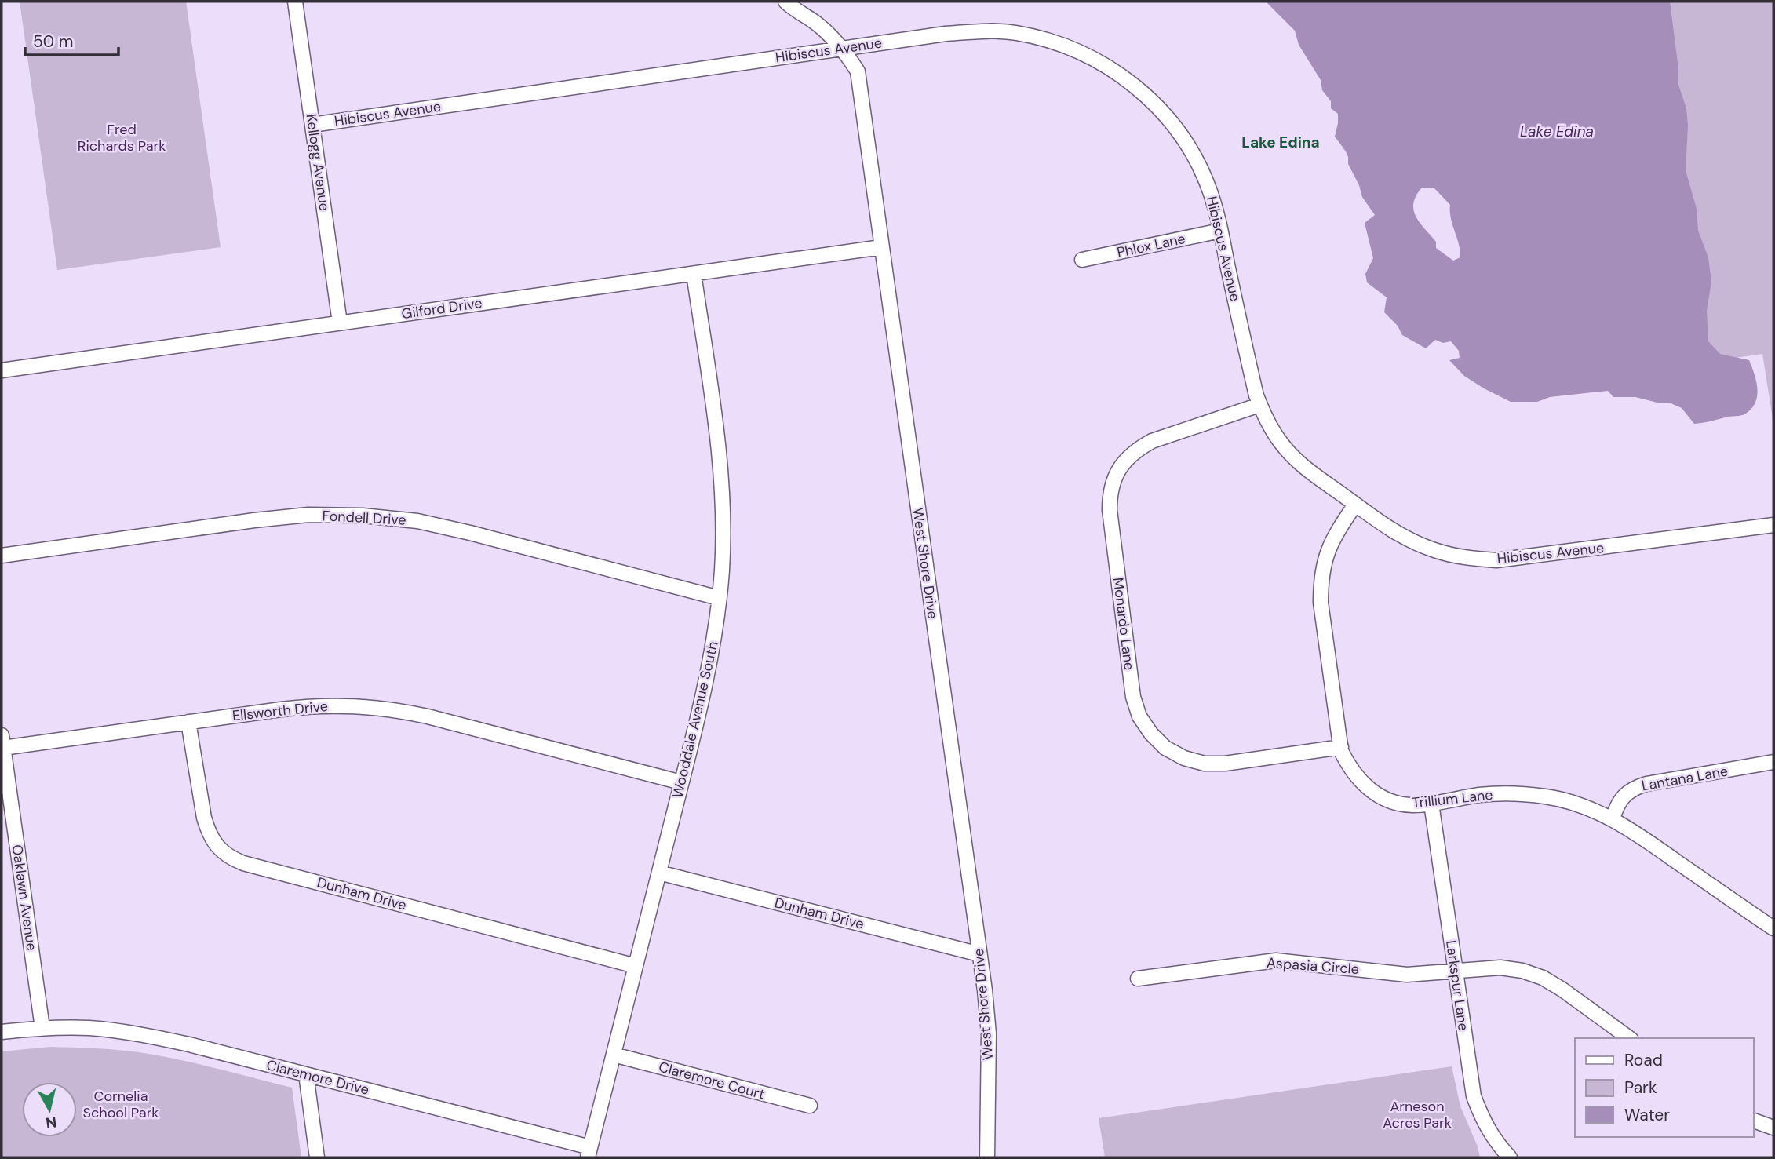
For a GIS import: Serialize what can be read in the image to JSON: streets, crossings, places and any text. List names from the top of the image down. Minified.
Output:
{"streets":{"street":["Hibiscus Avenue","Kellogg Avenue","Phlox Lane","Gilford Drive","Fondell Drive","West Shore Drive","Monardo Lane","Ellsworth Drive","Wooddale Avenue South","Lantana Lane","Trillium Lane","Dunham Drive","Oaklawn Avenue","Aspasia Circle","Larkspur Lane","Claremore Drive","Claremore Court"]},"crossings":[["Hibiscus Avenue","Kellogg Avenue"],["Hibiscus Avenue","Phlox Lane"],["Hibiscus Avenue","West Shore Drive"],["Hibiscus Avenue","Monardo Lane"],["Hibiscus Avenue","Trillium Lane"],["Kellogg Avenue","Gilford Drive"],["Gilford Drive","West Shore Drive"],["Gilford Drive","Wooddale Avenue South"],["Fondell Drive","Wooddale Avenue South"],["West Shore Drive","Dunham Drive"],["Monardo Lane","Trillium Lane"],["Ellsworth Drive","Wooddale Avenue South"],["Ellsworth Drive","Dunham Drive"],["Ellsworth Drive","Oaklawn Avenue"],["Wooddale Avenue South","Dunham Drive"],["Wooddale Avenue South","Claremore Drive"],["Wooddale Avenue South","Claremore Court"],["Lantana Lane","Trillium Lane"],["Trillium Lane","Larkspur Lane"],["Oaklawn Avenue","Claremore Drive"],["Aspasia Circle","Larkspur Lane"]],"districts":["Lake Edina"],"water":["Lake Edina"],"parks":["Fred Richards Park","Cornelia School Park","Arneson Acres Park"],"legend":["Road","Park","Water"],"scale_bar":"50 m","north":"bottom"}
